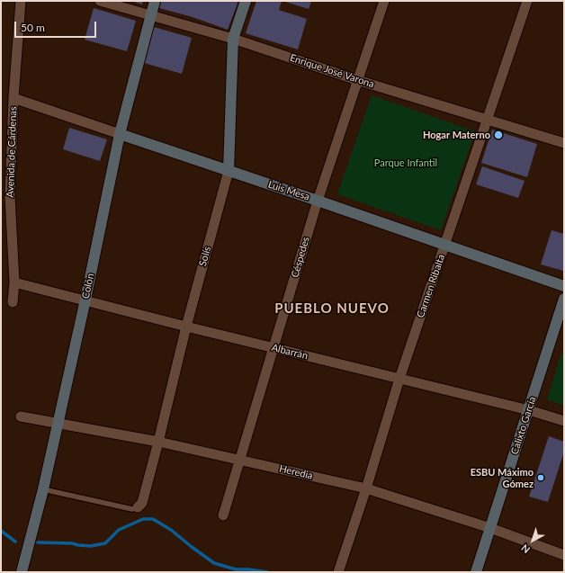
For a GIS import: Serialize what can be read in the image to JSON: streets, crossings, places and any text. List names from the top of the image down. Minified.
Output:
{"streets":{"street":["Enrique José Varona","Avenida de Cárdenas","Luis Mesa","Solís","Céspedes","Colón","Carmen Ribalta","Albarrán","Calixto García","Heredia"]},"crossings":[["Enrique José Varona","Solís"],["Enrique José Varona","Céspedes"],["Enrique José Varona","Colón"],["Enrique José Varona","Carmen Ribalta"],["Avenida de Cárdenas","Luis Mesa"],["Avenida de Cárdenas","Albarrán"],["Luis Mesa","Solís"],["Luis Mesa","Céspedes"],["Luis Mesa","Colón"],["Luis Mesa","Carmen Ribalta"],["Solís","Albarrán"],["Solís","Heredia"],["Céspedes","Albarrán"],["Céspedes","Heredia"],["Colón","Albarrán"],["Colón","Heredia"],["Carmen Ribalta","Albarrán"],["Carmen Ribalta","Heredia"],["Albarrán","Calixto García"],["Calixto García","Heredia"]],"districts":["PUEBLO NUEVO"],"parks":["Parque Infantil"],"places":["Hogar Materno","ESBU Máximo Gómez"],"scale_bar":"50 m","north":"bottom left"}
